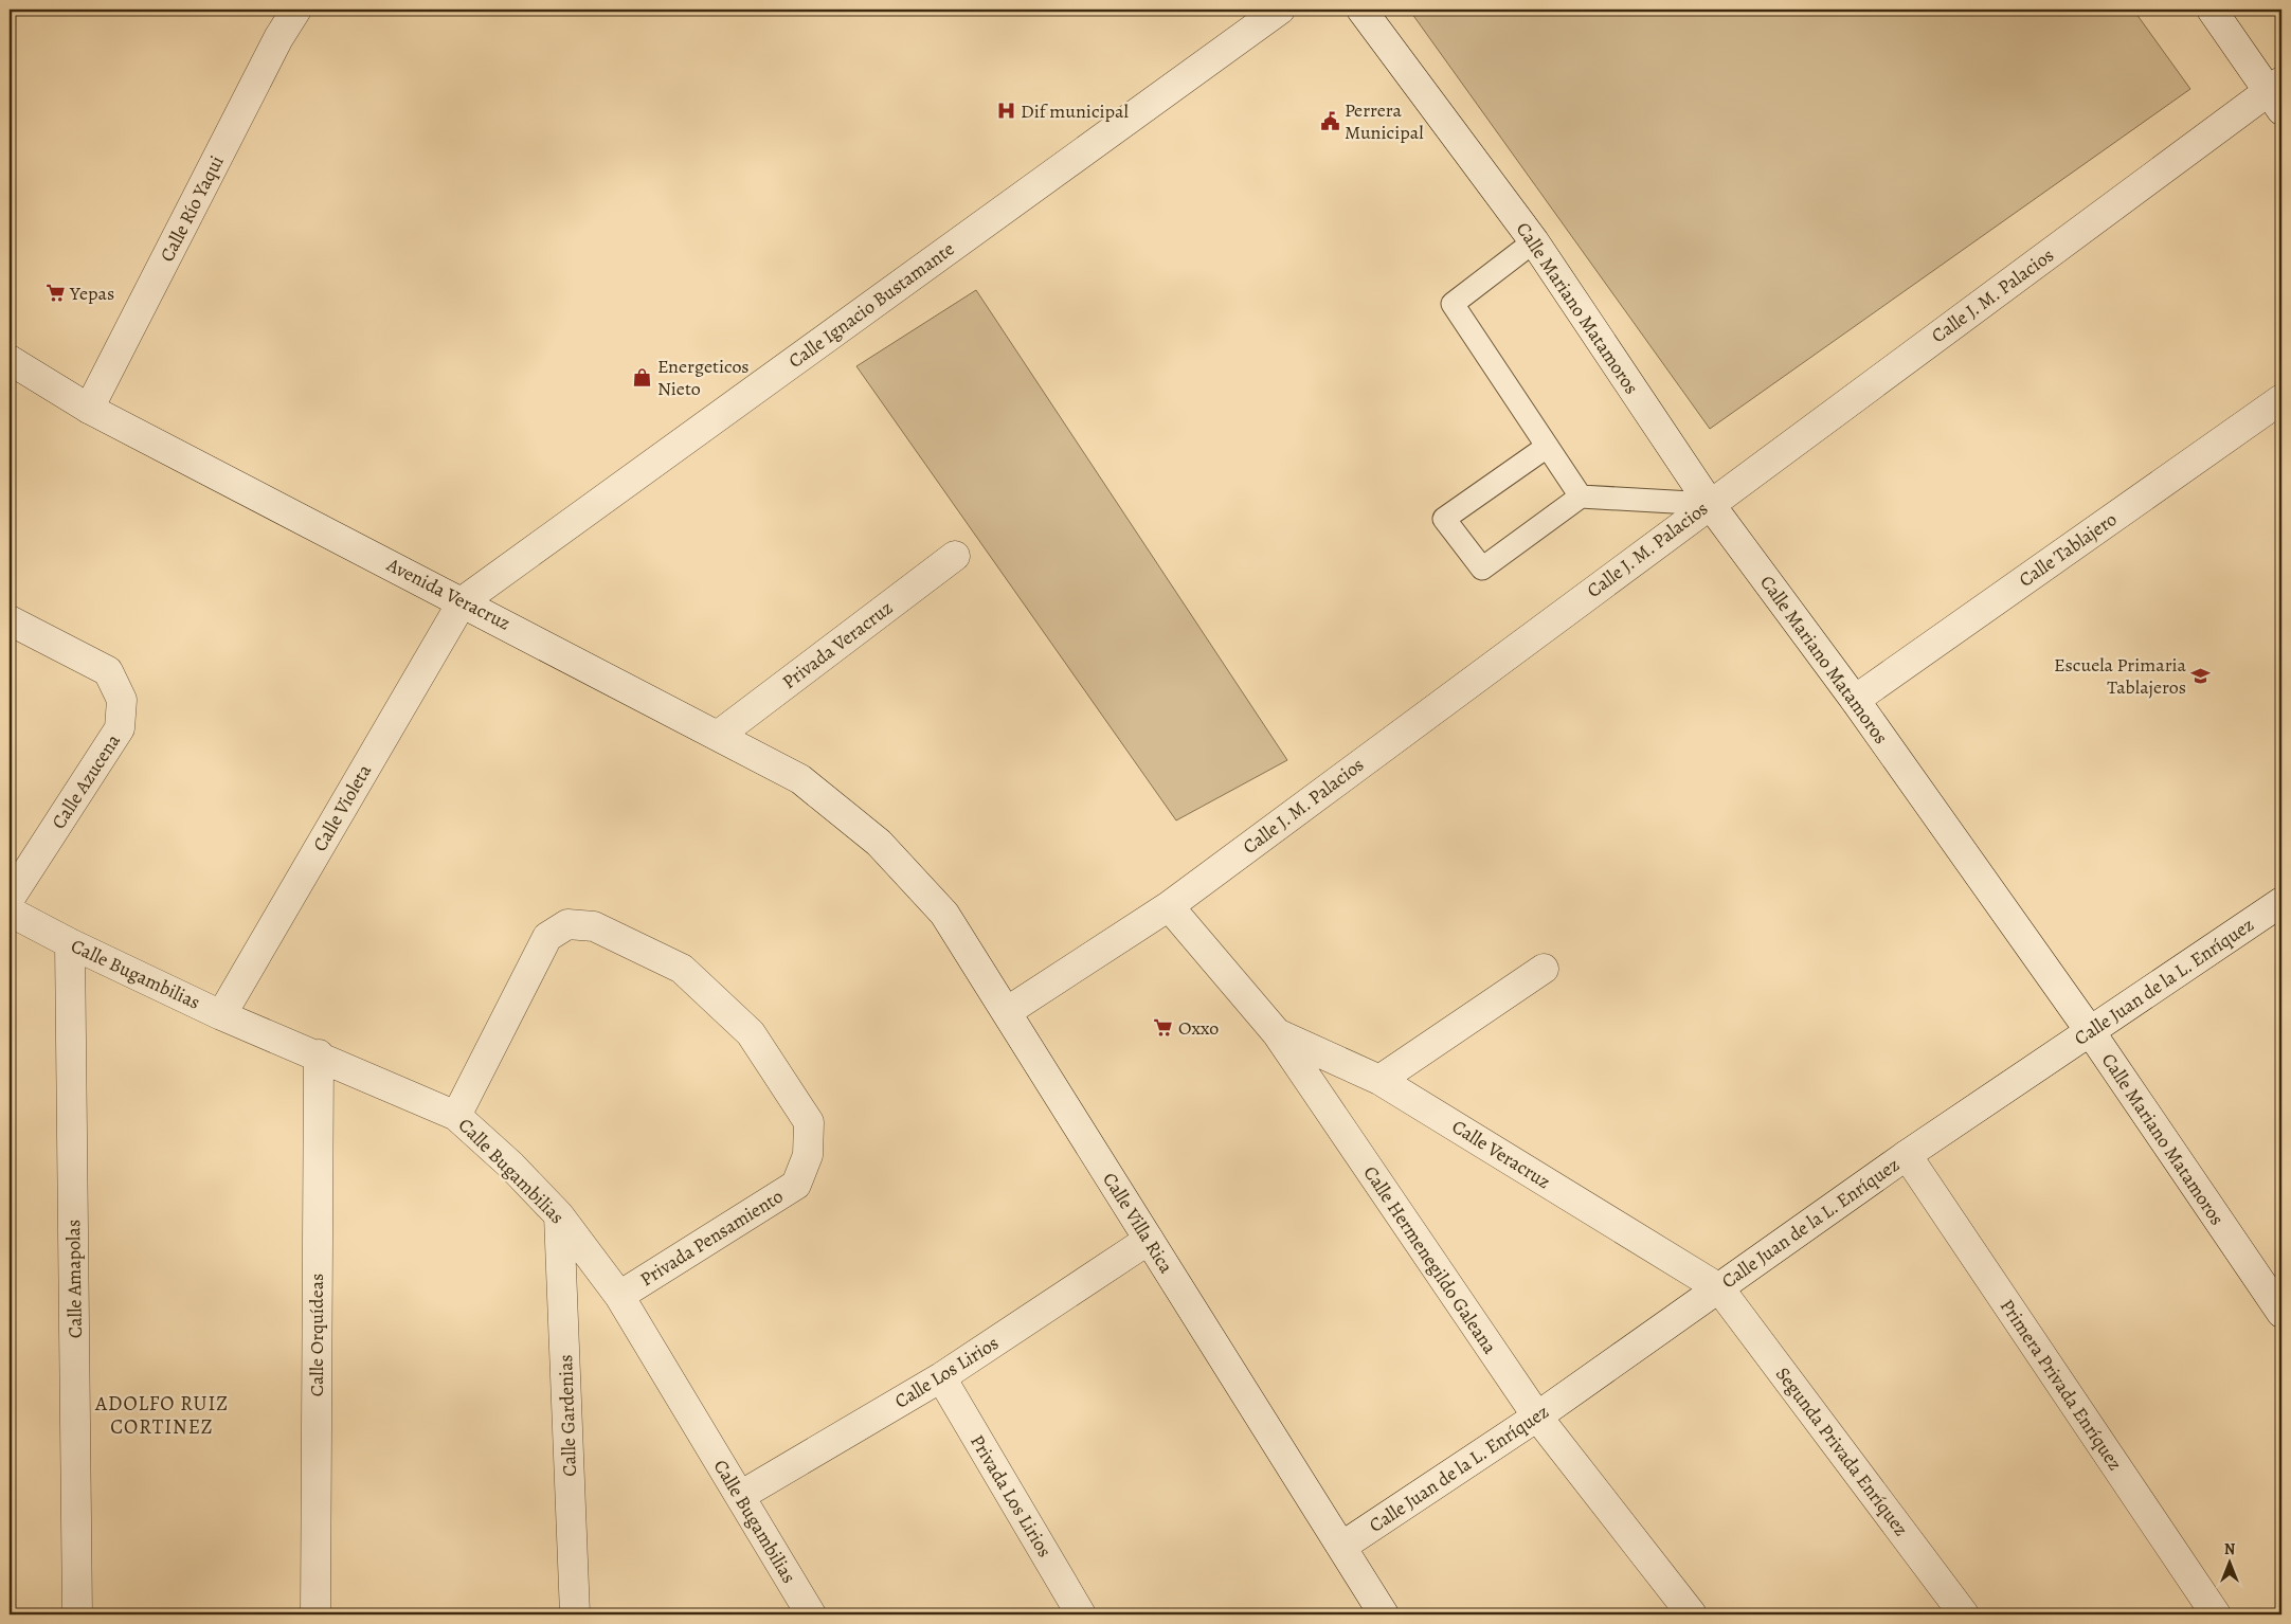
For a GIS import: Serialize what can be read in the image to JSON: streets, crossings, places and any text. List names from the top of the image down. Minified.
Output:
{"streets":{"street":["Calle Río Yaqui","Calle J. M. Palacios","Calle Ignacio Bustamante","Calle Mariano Matamoros","Calle Tablajero","Avenida Veracruz","Privada Veracruz","Calle Azucena","Calle Violeta","Calle Bugambilias","Calle Juan de la L. Enríquez","Calle Veracruz","Calle Villa Rica","Privada Pensamiento","Calle Hermenegildo Galeana","Calle Amapolas","Calle Orquídeas","Calle Los Lirios","Primera Privada Enríquez","Calle Gardenias","Segunda Privada Enríquez","Privada Los Lirios"]},"crossings":[["Calle Río Yaqui","Avenida Veracruz"],["Calle J. M. Palacios","Calle Mariano Matamoros"],["Calle J. M. Palacios","Calle Villa Rica"],["Calle J. M. Palacios","Calle Hermenegildo Galeana"],["Calle Ignacio Bustamante","Avenida Veracruz"],["Calle Ignacio Bustamante","Calle Violeta"],["Calle Mariano Matamoros","Calle Tablajero"],["Calle Mariano Matamoros","Calle Juan de la L. Enríquez"],["Avenida Veracruz","Privada Veracruz"],["Avenida Veracruz","Calle Violeta"],["Avenida Veracruz","Calle Villa Rica"],["Calle Violeta","Calle Bugambilias"],["Calle Bugambilias","Privada Pensamiento"],["Calle Bugambilias","Calle Amapolas"],["Calle Bugambilias","Calle Orquídeas"],["Calle Bugambilias","Calle Los Lirios"],["Calle Bugambilias","Calle Gardenias"],["Calle Juan de la L. Enríquez","Calle Veracruz"],["Calle Juan de la L. Enríquez","Calle Villa Rica"],["Calle Juan de la L. Enríquez","Calle Hermenegildo Galeana"],["Calle Juan de la L. Enríquez","Primera Privada Enríquez"],["Calle Juan de la L. Enríquez","Segunda Privada Enríquez"],["Calle Veracruz","Calle Hermenegildo Galeana"],["Calle Veracruz","Segunda Privada Enríquez"],["Calle Villa Rica","Calle Los Lirios"],["Calle Los Lirios","Privada Los Lirios"]],"districts":["ADOLFO RUIZ CORTINEZ"],"places":{"hospital":["Dif municipal"],"public building":["Perrera Municipal"],"supermarket":["Yepas","Oxxo"],"shop":["Energeticos Nieto"],"school or university":["Escuela Primaria Tablajeros"]},"north":"top"}
